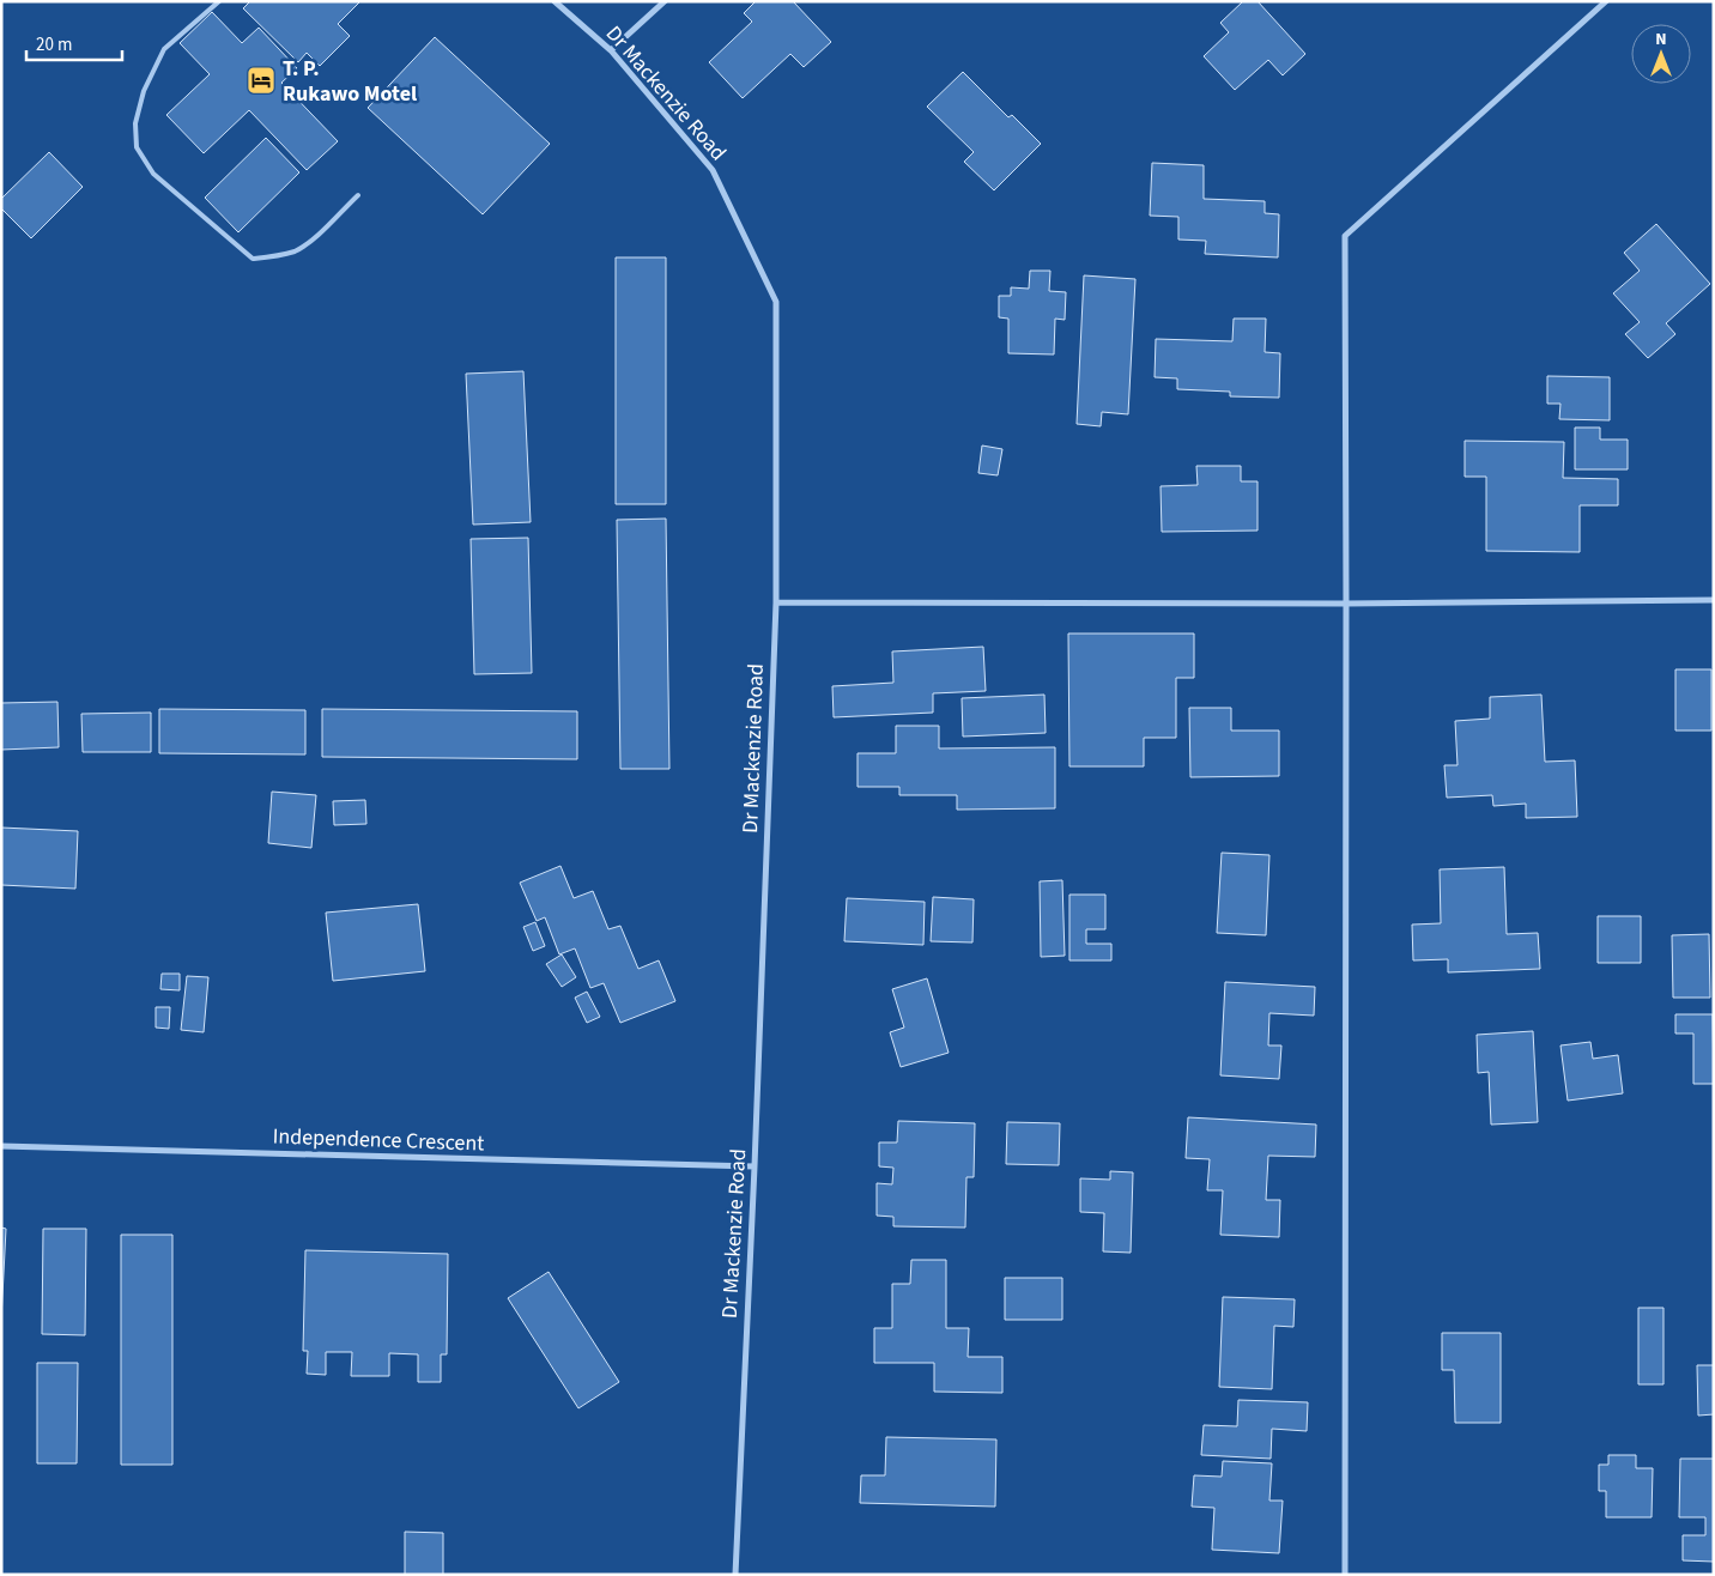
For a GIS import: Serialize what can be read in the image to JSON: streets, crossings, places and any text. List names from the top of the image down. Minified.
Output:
{"streets":{"street":["Dr Mackenzie Road","Independence Crescent"]},"crossings":[["Dr Mackenzie Road","Independence Crescent"]],"places":{"hotel":["T. P. Rukawo Motel"]},"scale_bar":"20 m","north":"top"}
